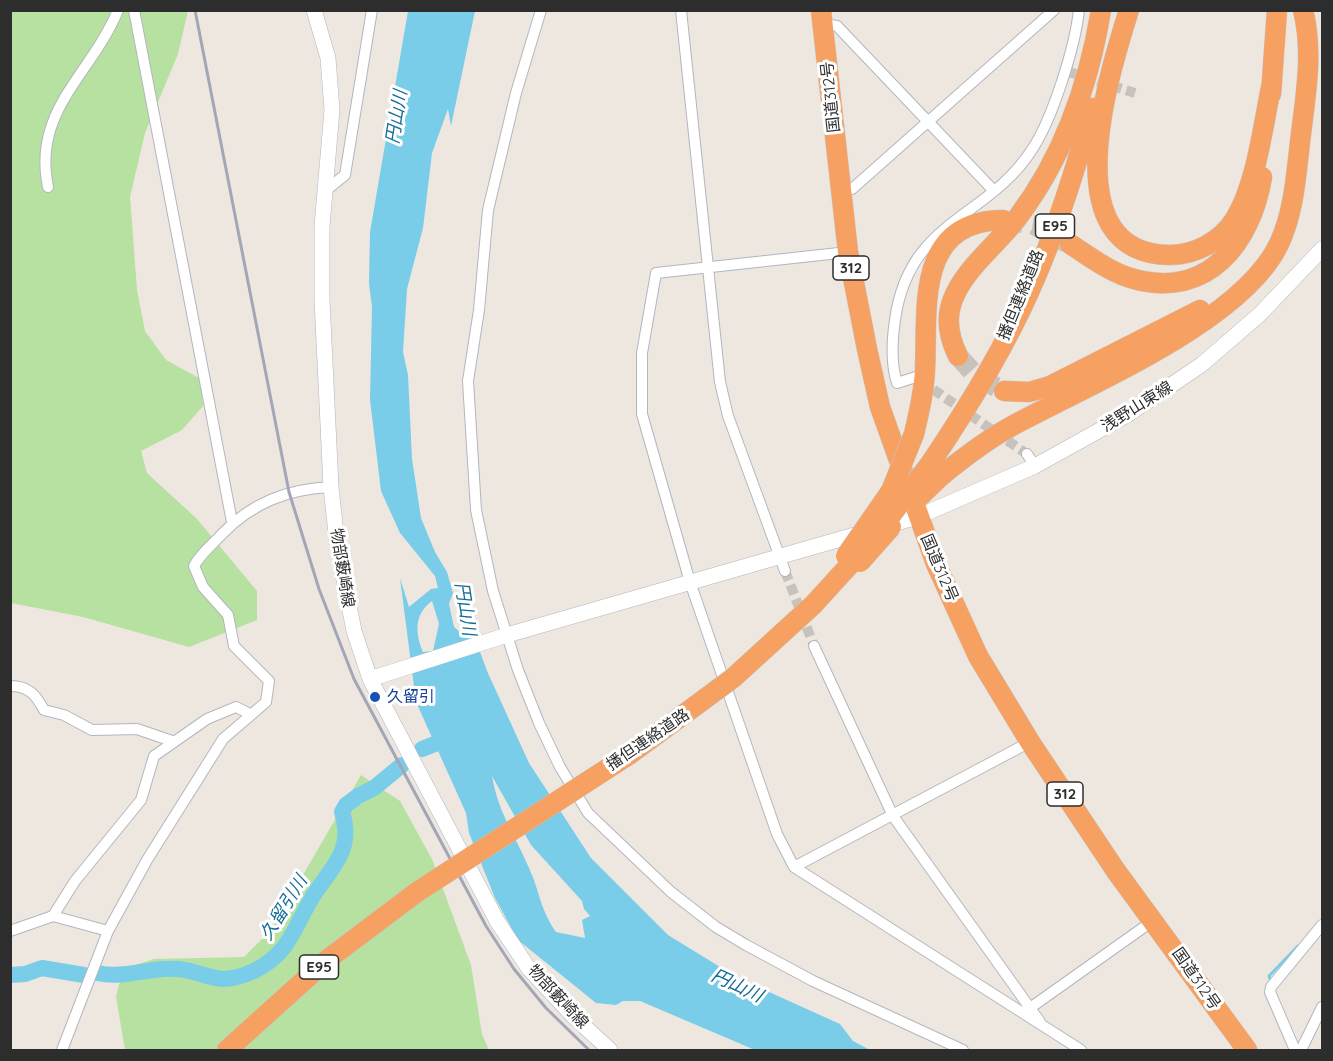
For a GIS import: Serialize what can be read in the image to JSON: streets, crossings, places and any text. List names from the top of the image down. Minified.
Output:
{"streets":{"highway":["国道312号","E95","312","播但連絡道路"],"main road":["浅野山東線","物部藪崎線"]},"crossings":[["国道312号","浅野山東線"],["浅野山東線","物部藪崎線"]],"water":["円山川","久留引川"],"places":["久留引"]}
